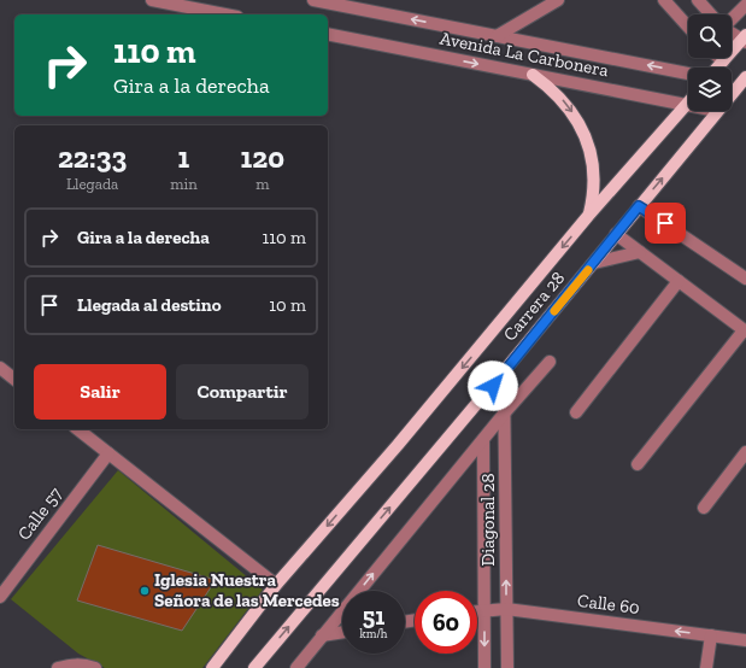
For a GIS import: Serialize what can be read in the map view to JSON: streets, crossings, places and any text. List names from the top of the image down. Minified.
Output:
{"streets":{"main road":["Carrera 28"],"street":["Avenida La Carbonera","Calle 57","Diagonal 28","Calle 60"]},"crossings":[["Avenida La Carbonera","Carrera 28"],["Carrera 28","Diagonal 28"],["Diagonal 28","Calle 60"]],"one_way":["Calle 60"],"places":["Iglesia Nuestra Señora de las Mercedes"],"page":{"turn":["110 m","Gira a la derecha"],"eta":["22:33","Llegada","1","min","120","m"],"list":[{"name":"Gira a la derecha","value":"110 m"},{"name":"Llegada al destino","value":"10 m"}],"buttons":["Salir","Compartir"],"speed":"51 km/h","limit":"60"}}
